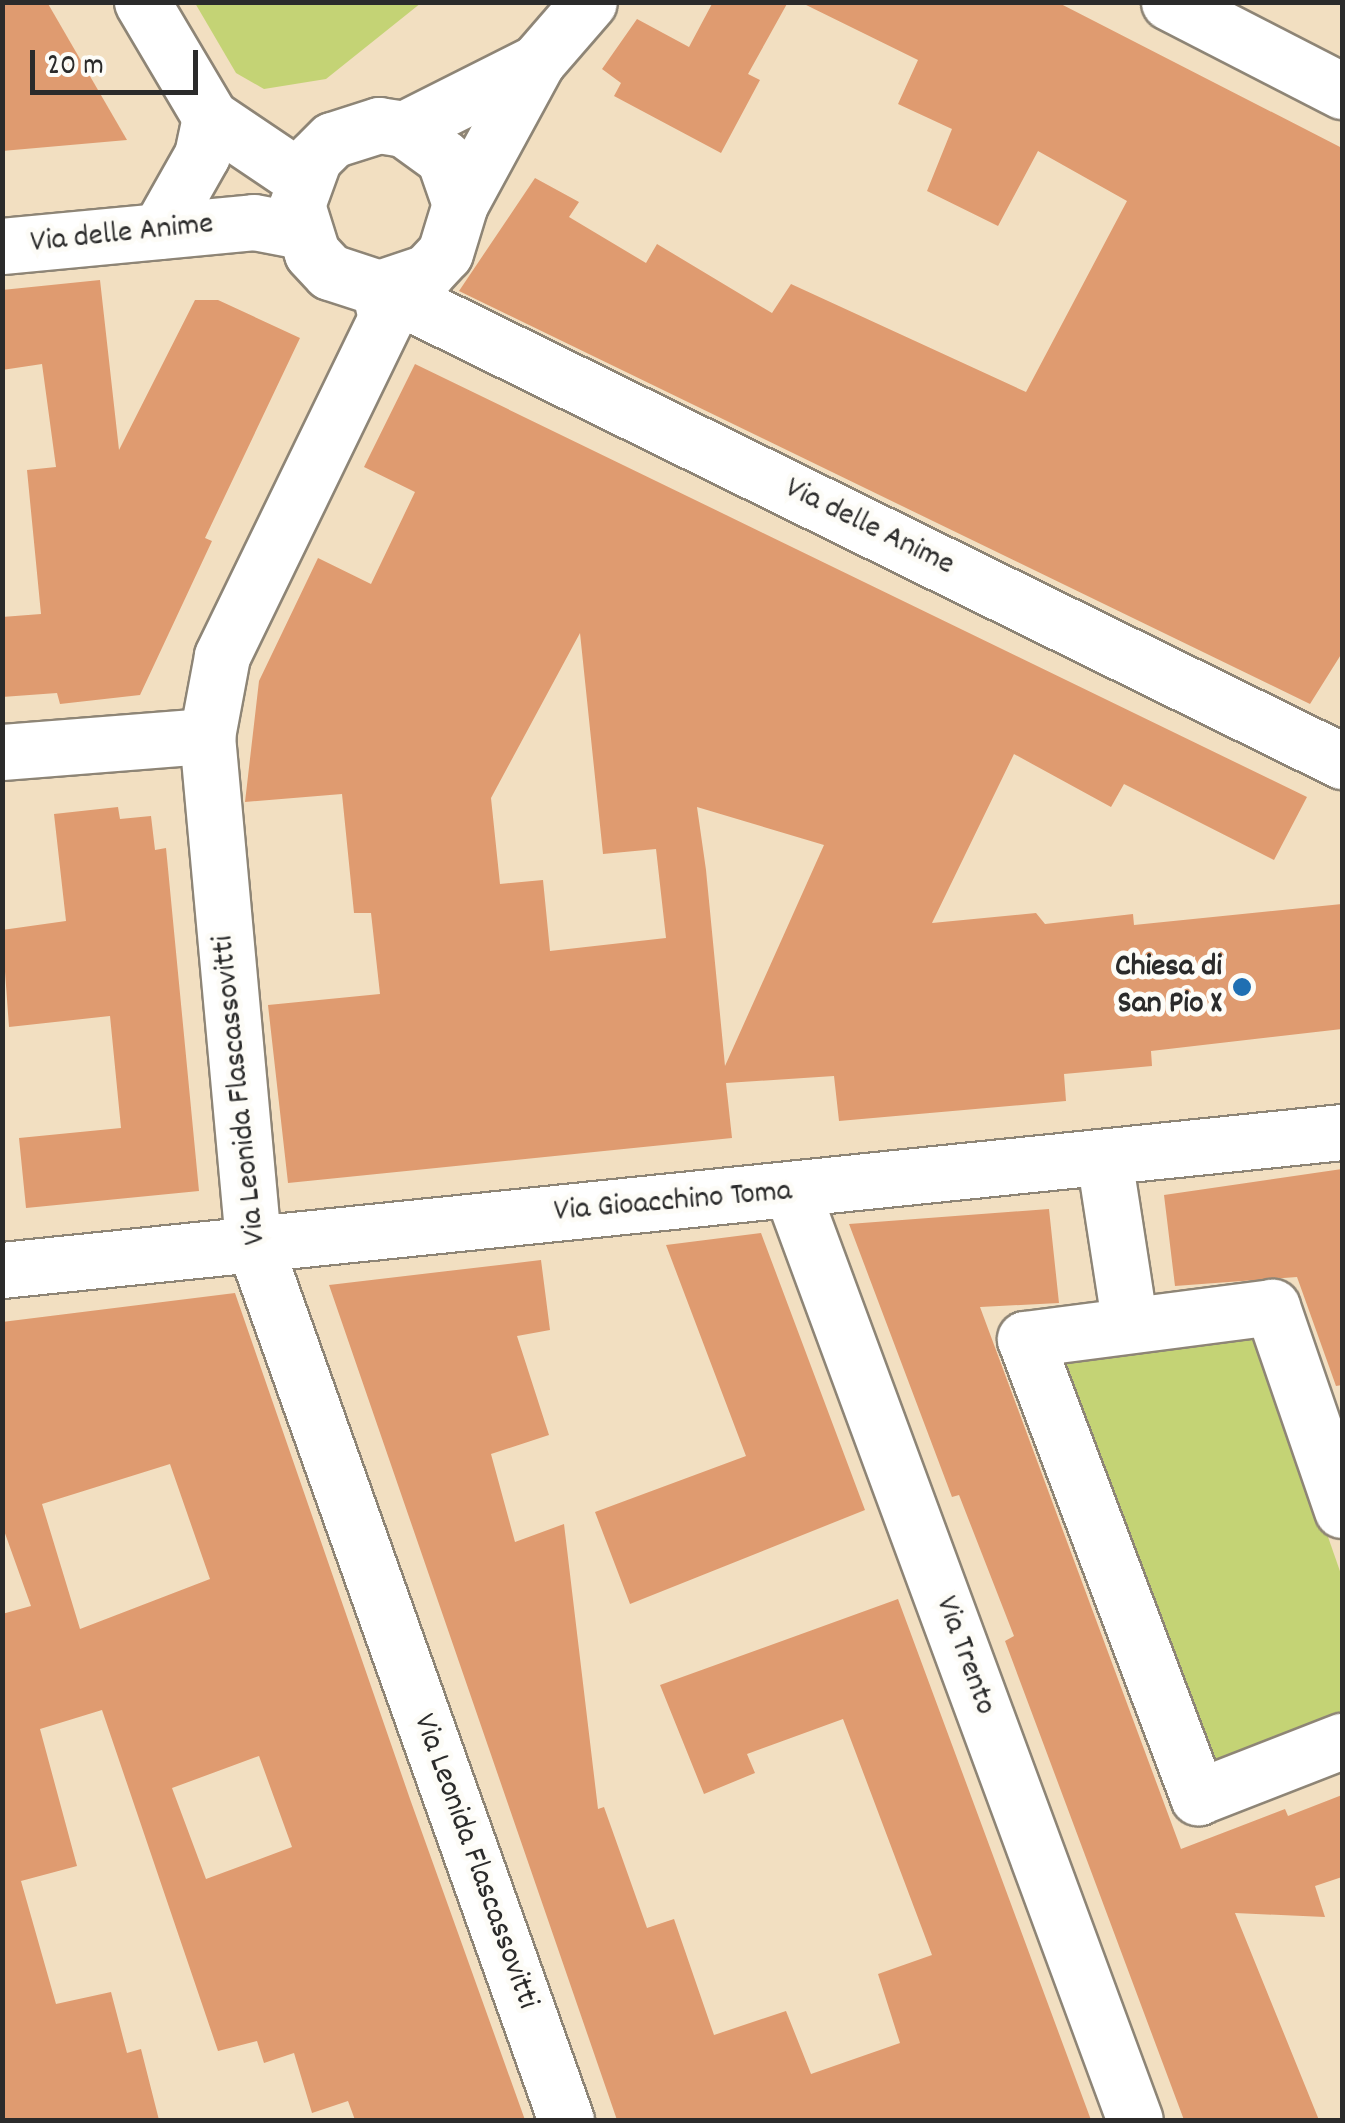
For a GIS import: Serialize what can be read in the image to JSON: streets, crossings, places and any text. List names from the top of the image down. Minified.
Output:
{"streets":{"street":["Via delle Anime","Via Leonida Flascassovitti","Via Gioacchino Toma","Via Trento"]},"crossings":[["Via delle Anime","Via Leonida Flascassovitti"],["Via Leonida Flascassovitti","Via Gioacchino Toma"],["Via Gioacchino Toma","Via Trento"]],"places":["Chiesa di San Pio X"],"scale_bar":"20 m"}
